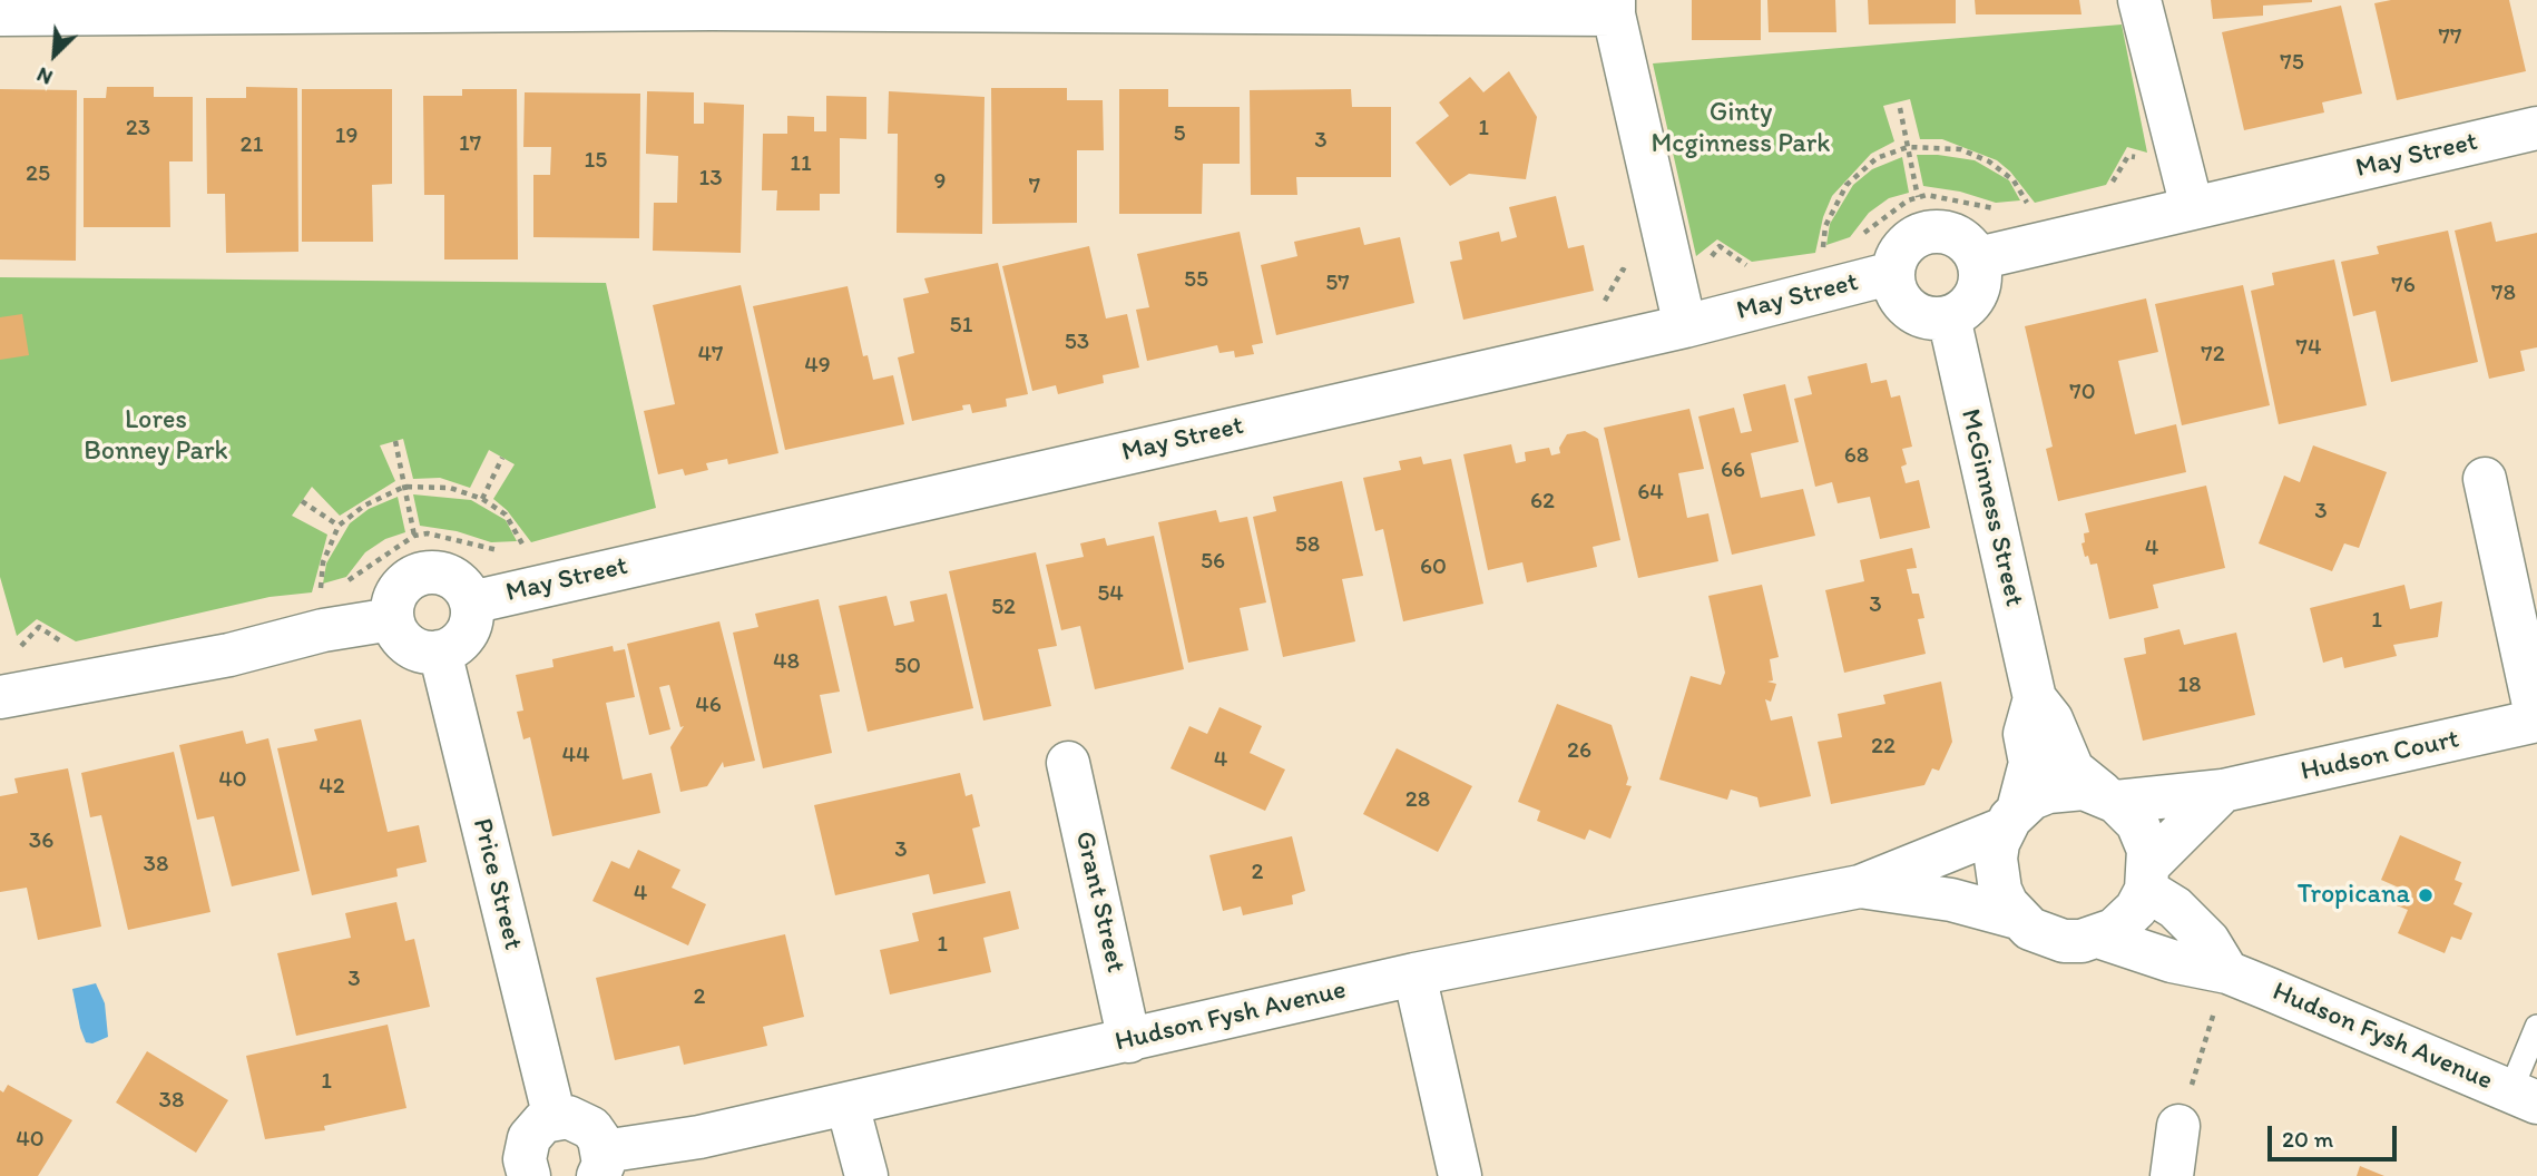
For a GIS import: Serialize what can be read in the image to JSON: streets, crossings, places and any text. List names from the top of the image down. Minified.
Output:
{"streets":{"street":["May Street","McGinness Street","Hudson Court","Price Street","Grant Street","Hudson Fysh Avenue"]},"crossings":[["May Street","McGinness Street"],["May Street","Price Street"],["Hudson Court","Hudson Fysh Avenue"],["Grant Street","Hudson Fysh Avenue"]],"parks":["Ginty Mcginness Park","Lores Bonney Park"],"places":["Tropicana"],"house_numbers":["77","75","23","1","5","19","3","17","21","15","11","25","13","9","7","55","57","76","78","51","53","74","47","72","49","70","68","66","64","62","3","58","4","56","60","54","3","52","1","48","50","18","46","22","26","44","4","40","42","28","36","3","38","2","4","1","3","2","1","38","40"],"scale_bar":"20 m","north":"bottom left"}
